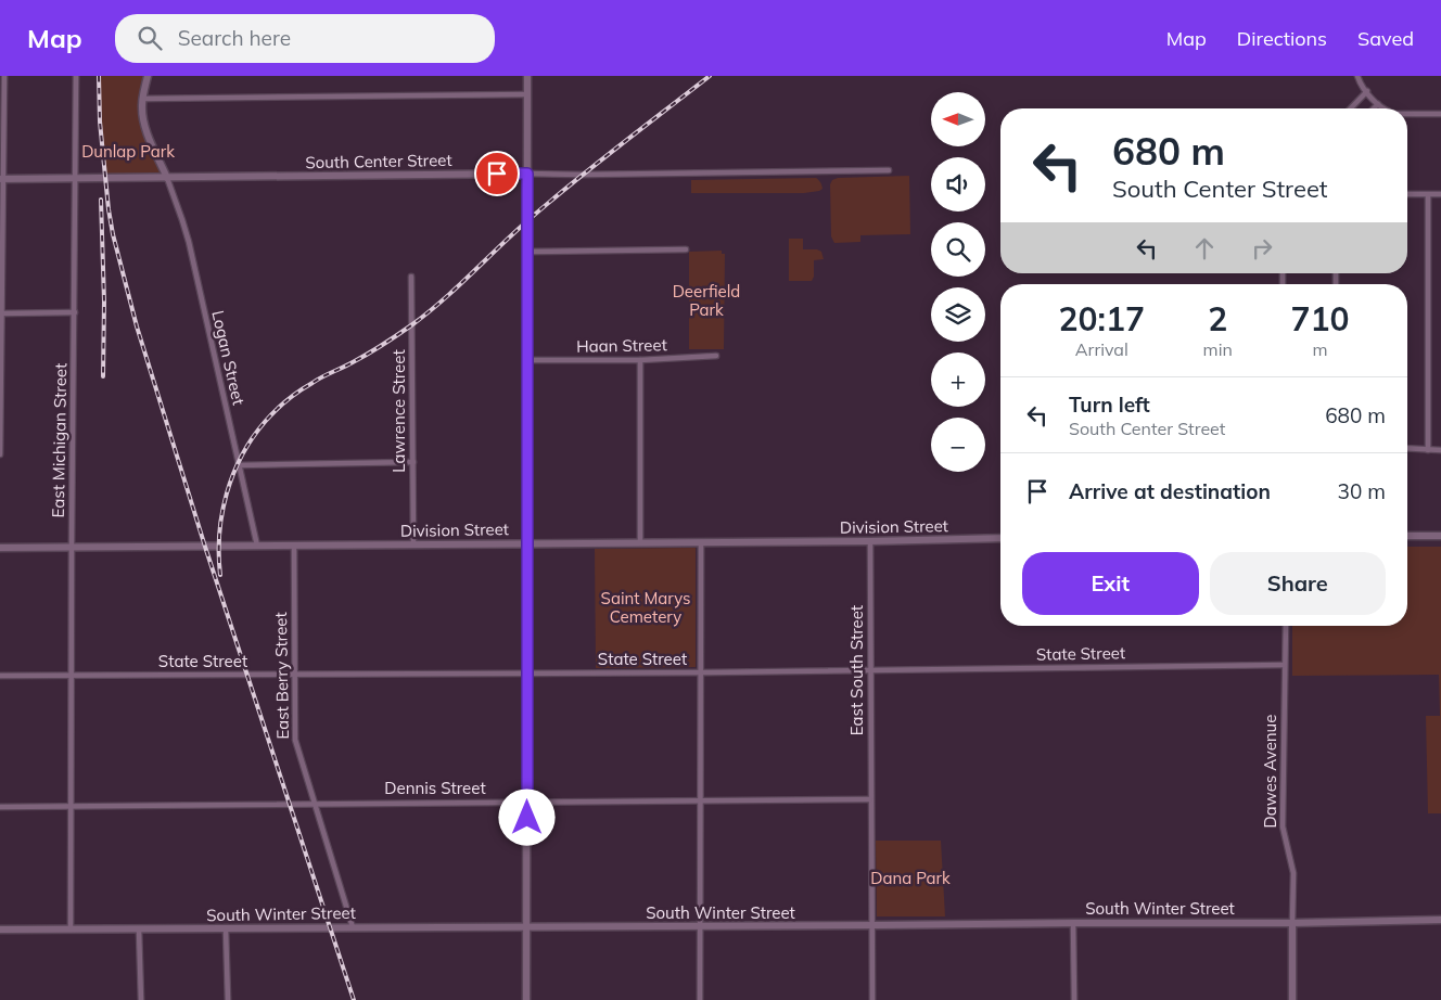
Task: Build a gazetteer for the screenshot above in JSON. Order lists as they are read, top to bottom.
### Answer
{
  "streets": {
    "street": [
      "South Center Street",
      "Haan Street",
      "Logan Street",
      "Lawrence Street",
      "East Michigan Street",
      "Division Street",
      "State Street",
      "East South Street",
      "East Berry Street",
      "Dawes Avenue",
      "Dennis Street",
      "South Winter Street"
    ]
  },
  "crossings": [
    ["South Center Street", "Logan Street"],
    ["South Center Street", "East Michigan Street"],
    ["Logan Street", "Division Street"],
    ["Lawrence Street", "Division Street"],
    ["East Michigan Street", "Division Street"],
    ["East Michigan Street", "State Street"],
    ["East Michigan Street", "Dennis Street"],
    ["East Michigan Street", "South Winter Street"],
    ["Division Street", "East South Street"],
    ["Division Street", "East Berry Street"],
    ["State Street", "East South Street"],
    ["State Street", "East Berry Street"],
    ["State Street", "Dawes Avenue"],
    ["East South Street", "Dennis Street"],
    ["East South Street", "South Winter Street"],
    ["East Berry Street", "Dennis Street"],
    ["East Berry Street", "South Winter Street"],
    ["Dawes Avenue", "South Winter Street"]
  ],
  "parks": [
    "Dunlap Park",
    "Deerfield Park",
    "Saint Marys Cemetery",
    "Dana Park"
  ],
  "north": "left",
  "page": {
    "header": "Map",
    "search": "Search here",
    "nav": ["Map", "Directions", "Saved"],
    "map_buttons": ["+", "−"],
    "turn": ["680 m", "South Center Street"],
    "eta": [
      "20:17",
      "Arrival",
      "2",
      "min",
      "710",
      "m"
    ],
    "list": [
      {
        "name": "Turn left",
        "note": "South Center Street",
        "value": "680 m"
      },
      {
        "name": "Arrive at destination",
        "value": "30 m"
      }
    ],
    "buttons": ["Exit", "Share"]
  }
}
